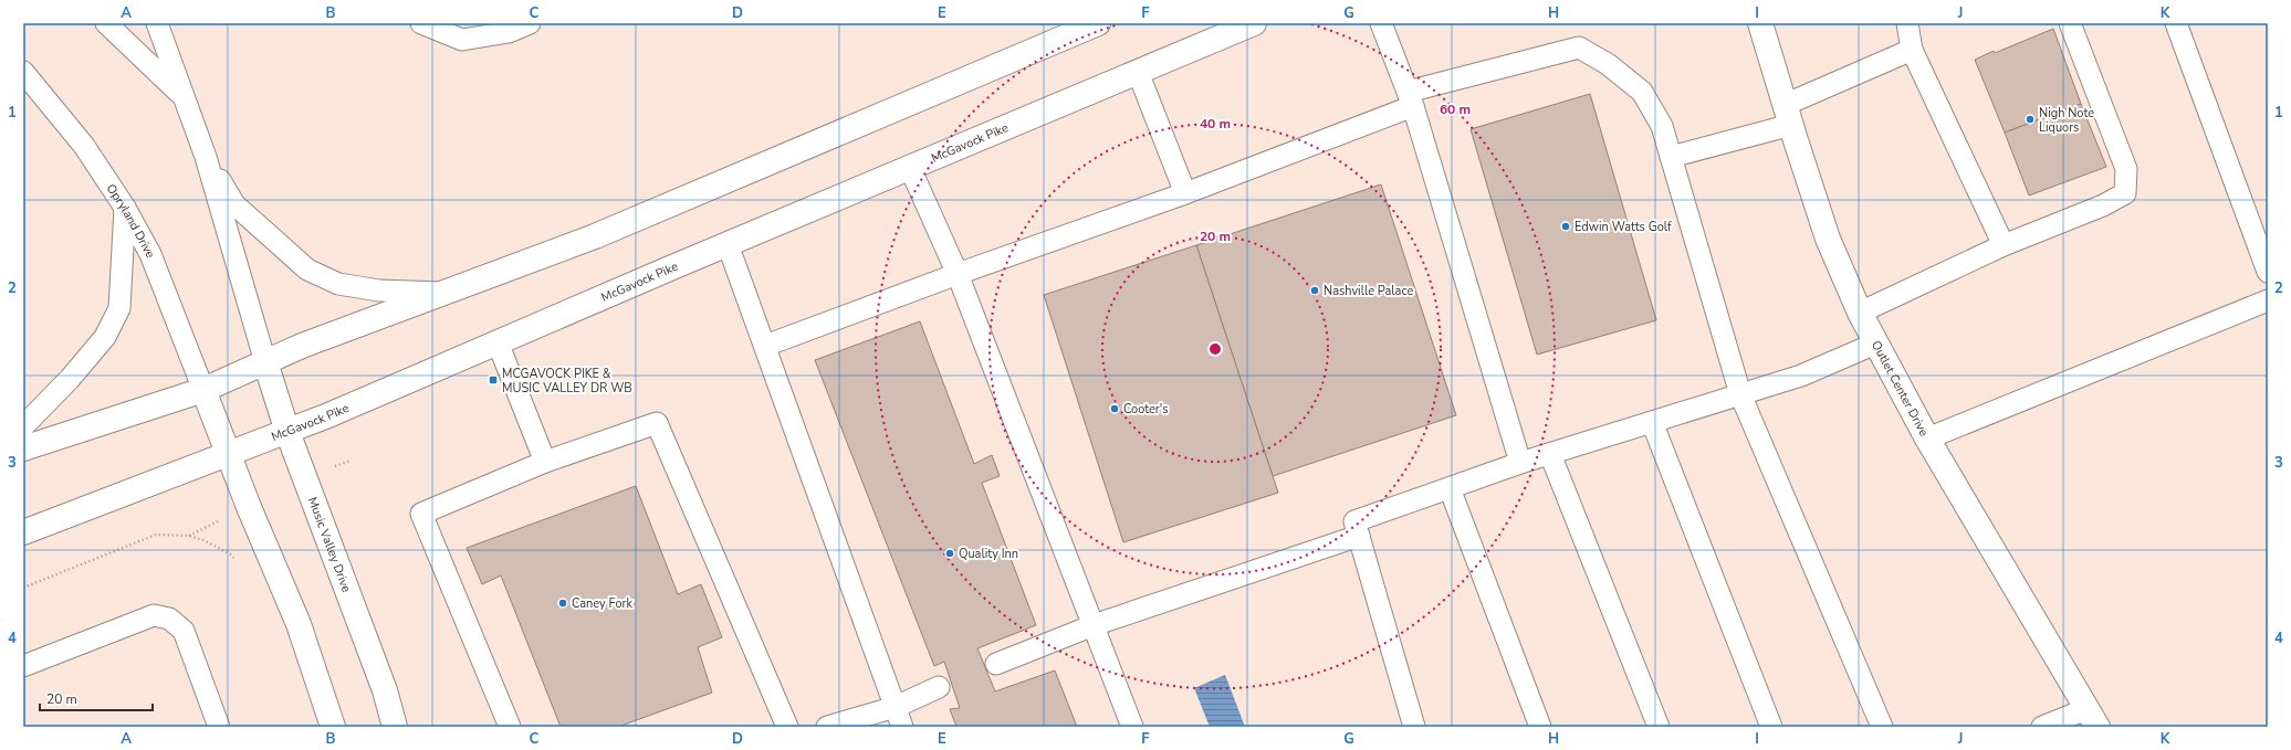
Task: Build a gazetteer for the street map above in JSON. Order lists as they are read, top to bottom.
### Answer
{
  "streets": {
    "street": ["McGavock Pike", "Outlet Center Drive", "Music Valley Drive"],
    "lane": ["Opryland Drive"]
  },
  "crossings": [
    ["McGavock Pike", "Music Valley Drive"]
  ],
  "places": {
    "other": [
      "Nigh Note Liquors",
      "Edwin Watts Golf",
      "Nashville Palace",
      "Cooter's",
      "Quality Inn",
      "Caney Fork"
    ],
    "transit": ["MCGAVOCK PIKE & MUSIC VALLEY DR WB"]
  },
  "scale_bar": "20 m",
  "grid": {
    "columns": [
      "A",
      "B",
      "C",
      "D",
      "E",
      "F",
      "G",
      "H",
      "I",
      "J",
      "K"
    ],
    "rows": [
      "1",
      "2",
      "3",
      "4"
    ]
  },
  "rings": ["60 m", "40 m", "20 m"]
}
